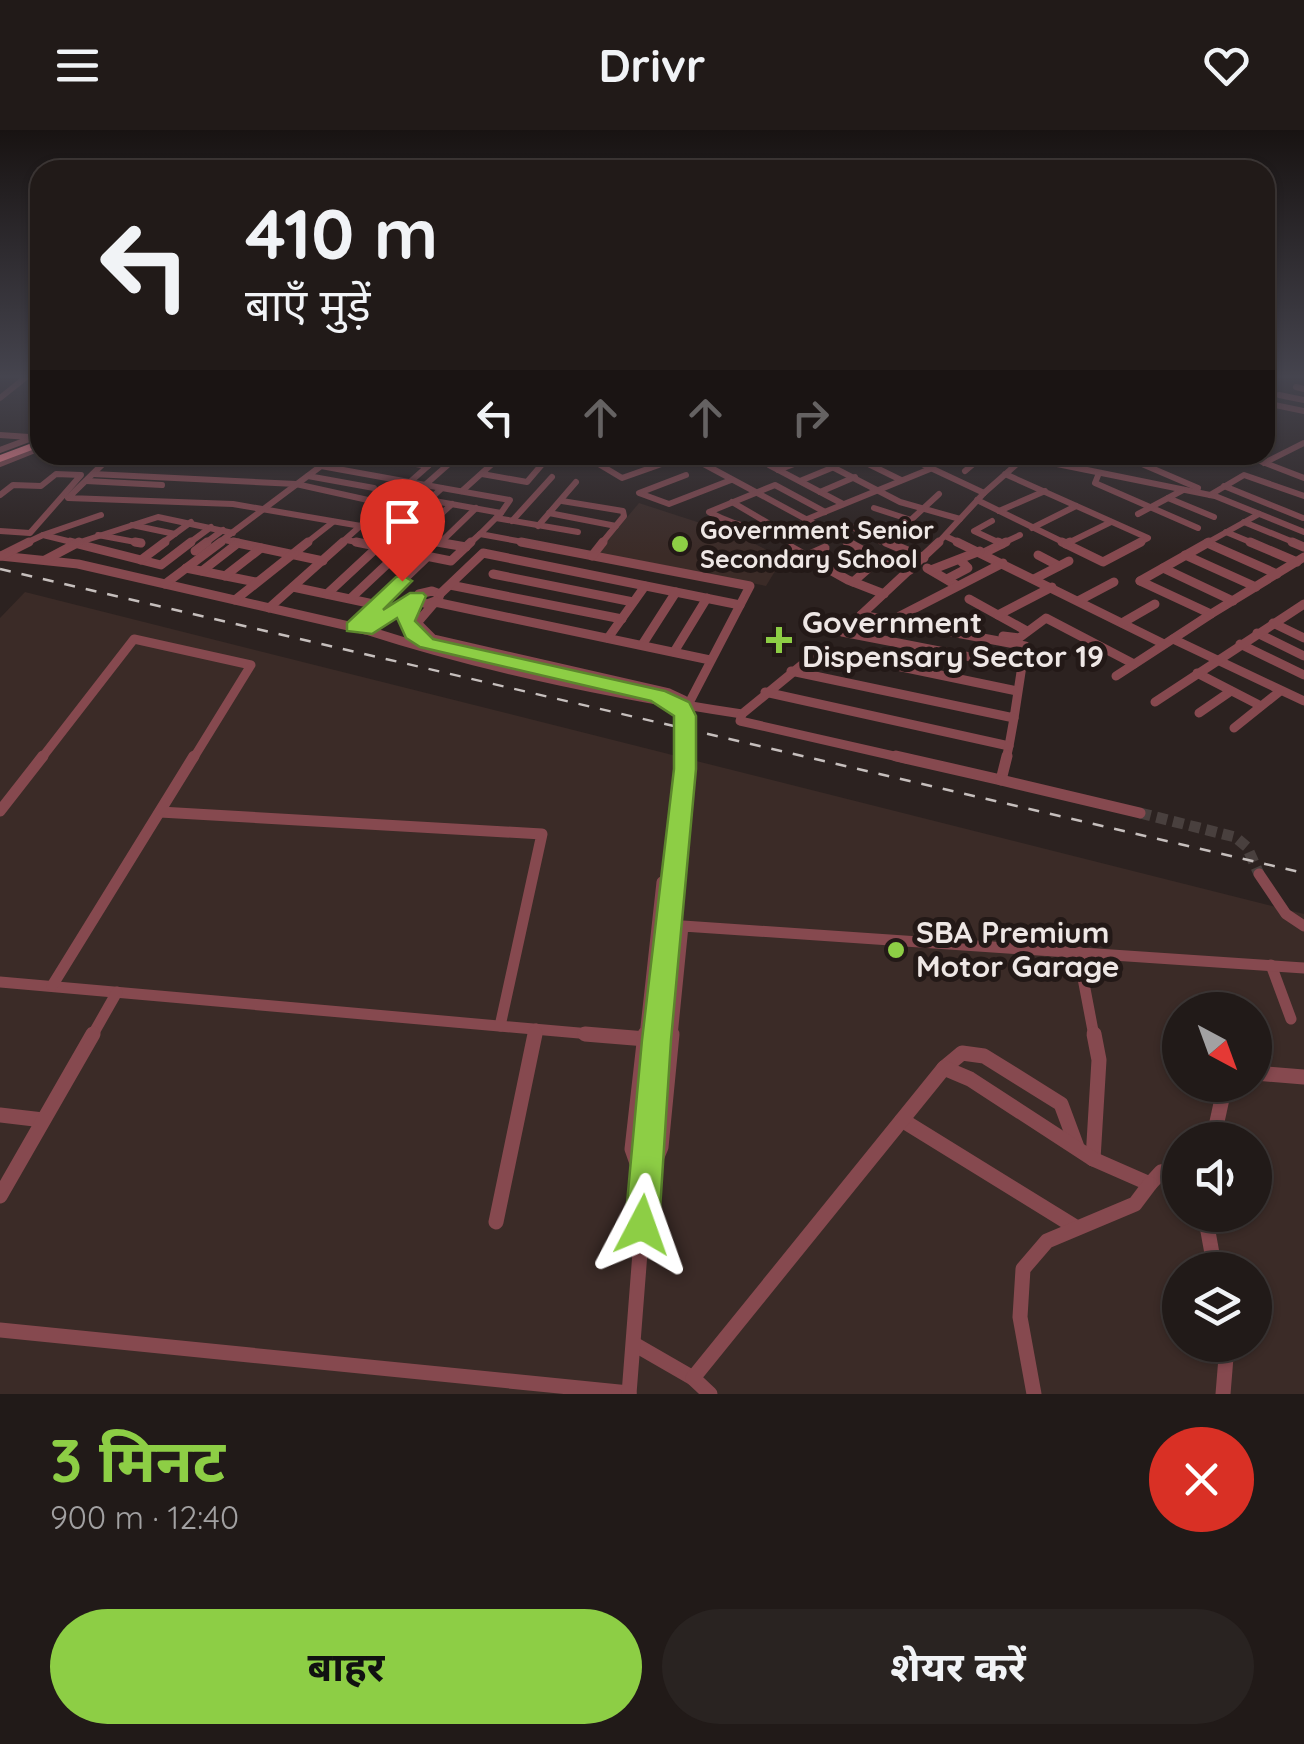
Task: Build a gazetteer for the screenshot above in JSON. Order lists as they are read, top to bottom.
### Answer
{
  "places": {
    "other": ["Government Senior Secondary School", "SBA Premium Motor Garage"],
    "health": ["Government Dispensary Sector 19"]
  },
  "north": "bottom right",
  "page": {
    "header": "Drivr",
    "turn": ["410 m", "बाएँ मुड़ें"],
    "heading": ["3 मिनट", "900 m · 12:40"],
    "buttons": ["बाहर", "शेयर करें"]
  }
}
